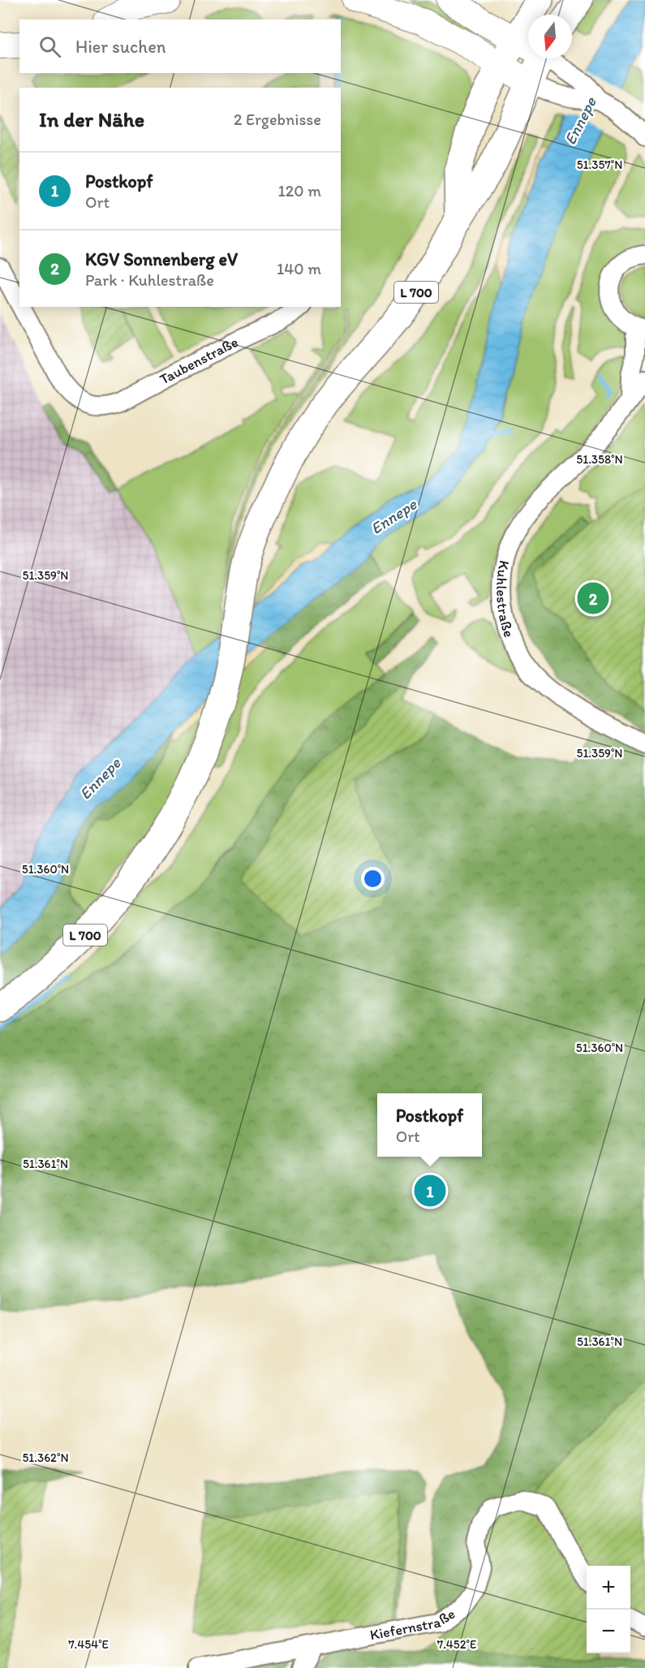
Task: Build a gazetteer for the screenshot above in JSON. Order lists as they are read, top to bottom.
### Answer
{
  "streets": {
    "main road": ["L 700"],
    "street": ["Taubenstraße", "Kuhlestraße", "Kiefernstraße"]
  },
  "water": ["Ennepe"],
  "north": "bottom",
  "page": {
    "search": "Hier suchen",
    "heading": ["In der Nähe", "2 Ergebnisse"],
    "list": [
      {
        "mark": "1",
        "name": "Postkopf",
        "note": "Ort",
        "value": "120 m"
      },
      {
        "mark": "2",
        "name": "KGV Sonnenberg eV",
        "note": "Park · Kuhlestraße",
        "value": "140 m"
      }
    ],
    "pins": ["2", "1"],
    "popup": ["Postkopf", "Ort"],
    "map_buttons": ["+", "−"]
  },
  "coordinates": [
    "51.357°N",
    "51.358°N",
    "51.359°N",
    "51.360°N",
    "51.361°N",
    "51.362°N",
    "7.454°E",
    "7.452°E"
  ]
}
